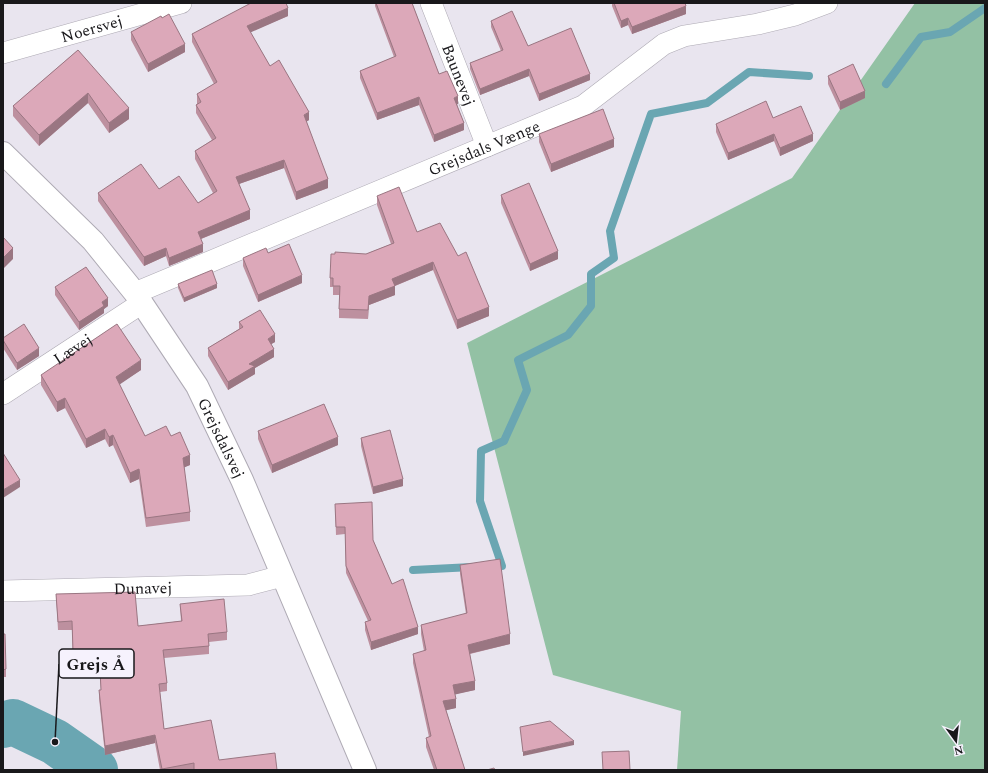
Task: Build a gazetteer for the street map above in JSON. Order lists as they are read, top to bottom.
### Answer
{
  "streets": {
    "street": [
      "Noersvej",
      "Baunevej",
      "Grejsdals Vænge",
      "Lævej",
      "Grejsdalsvej",
      "Dunavej"
    ]
  },
  "crossings": [
    ["Baunevej", "Grejsdals Vænge"],
    ["Grejsdals Vænge", "Lævej"],
    ["Grejsdals Vænge", "Grejsdalsvej"],
    ["Lævej", "Grejsdalsvej"],
    ["Grejsdalsvej", "Dunavej"]
  ],
  "places": ["Grejs Å"],
  "north": "bottom"
}
